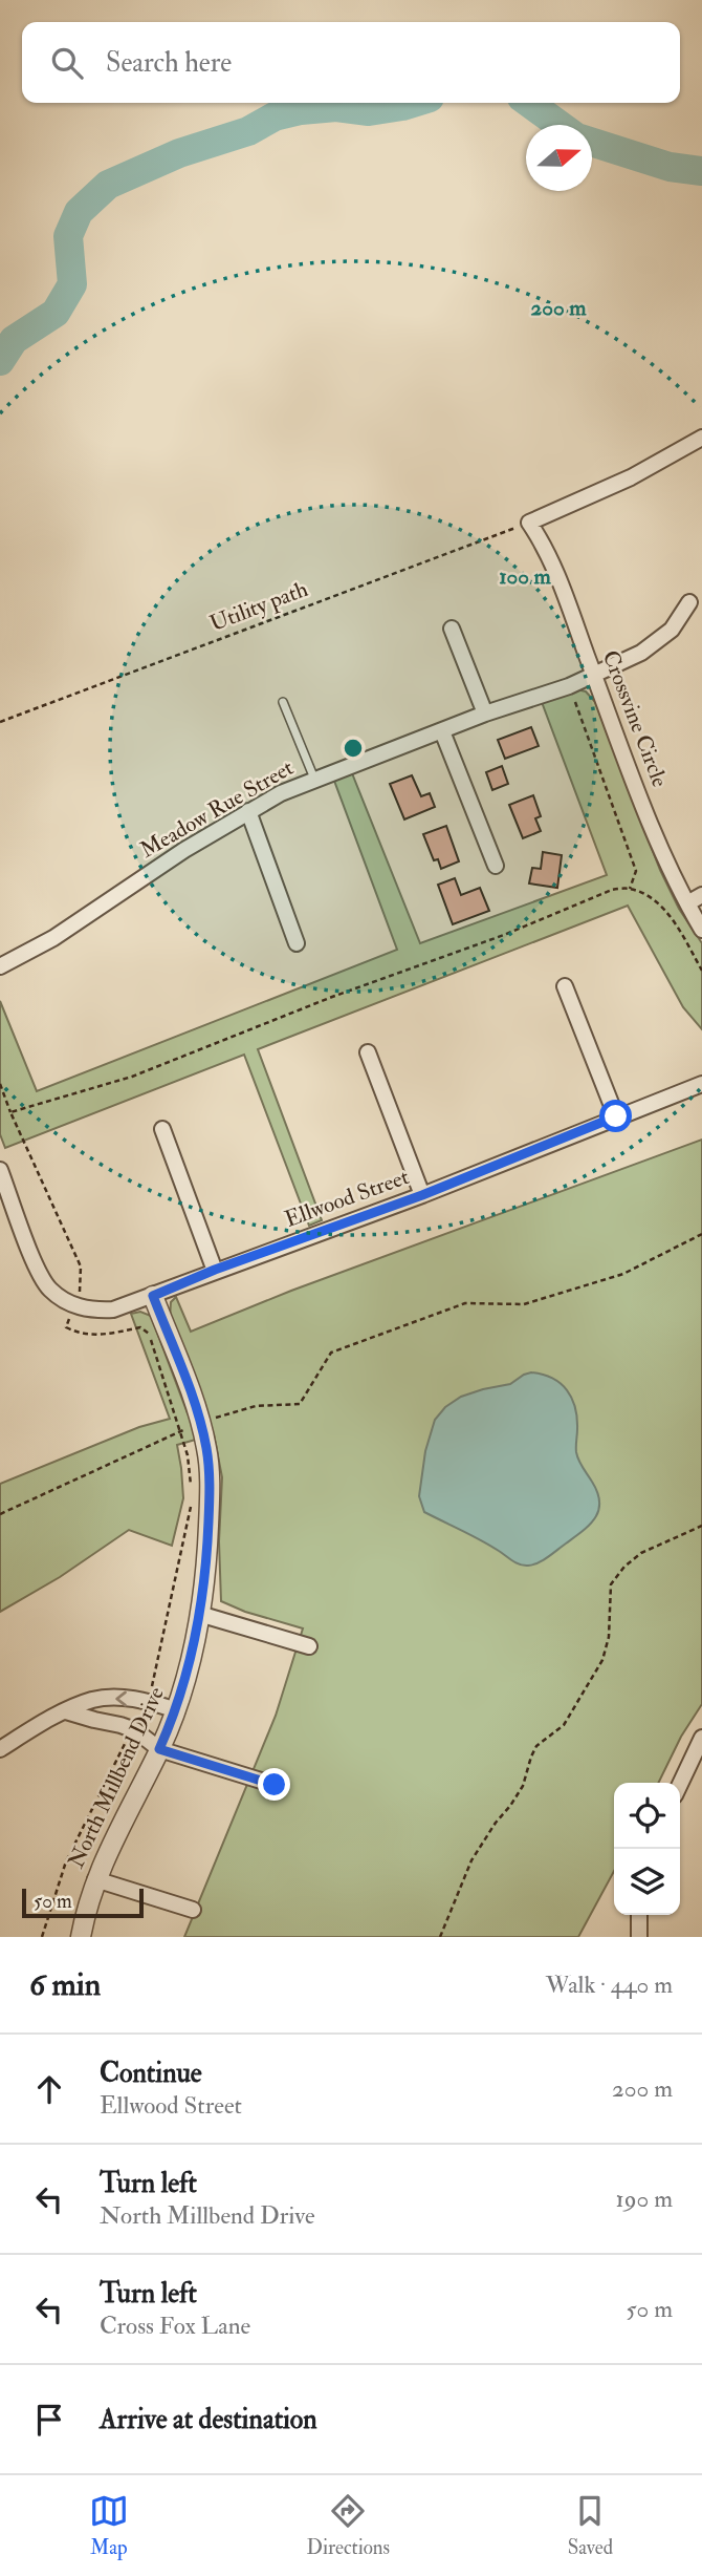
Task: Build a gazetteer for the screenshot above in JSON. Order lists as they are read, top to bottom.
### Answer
{
  "streets": {
    "street": [
      "Crossvine Circle",
      "Meadow Rue Street",
      "Ellwood Street",
      "North Millbend Drive"
    ],
    "path": ["Utility path"]
  },
  "crossings": [
    ["Utility path", "Crossvine Circle"],
    ["Crossvine Circle", "Meadow Rue Street"],
    ["Ellwood Street", "North Millbend Drive"]
  ],
  "scale_bar": "50 m",
  "north": "right",
  "page": {
    "search": "Search here",
    "scale": "50 m",
    "heading": ["6 min", "Walk · 440 m"],
    "list": [
      ["Continue", "Ellwood Street", "200 m"],
      ["Turn left", "North Millbend Drive", "190 m"],
      ["Turn left", "Cross Fox Lane", "50 m"],
      "Arrive at destination"
    ],
    "nav": ["Map", "Directions", "Saved"]
  },
  "rings": ["200 m", "100 m"]
}
